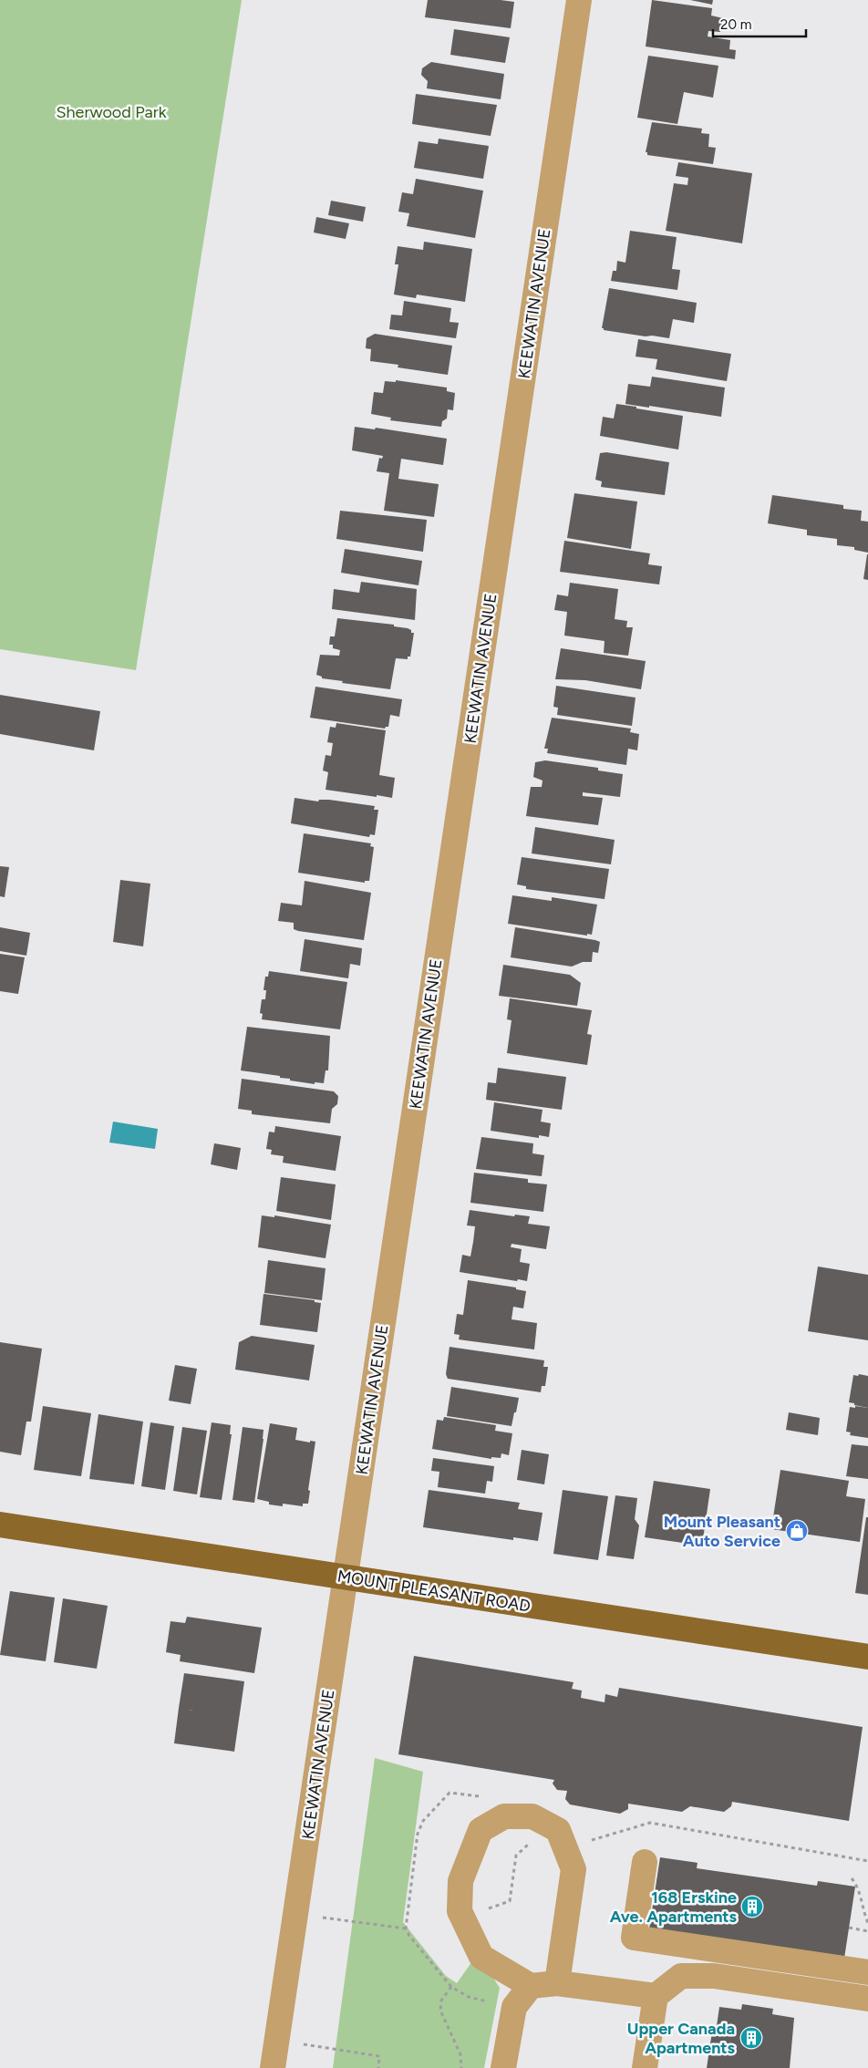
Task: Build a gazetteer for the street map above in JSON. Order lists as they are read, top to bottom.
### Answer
{
  "streets": {
    "main road": ["MOUNT PLEASANT ROAD"],
    "street": ["KEEWATIN AVENUE"]
  },
  "crossings": [
    ["KEEWATIN AVENUE", "MOUNT PLEASANT ROAD"]
  ],
  "parks": ["Sherwood Park"],
  "places": {
    "shop": ["Mount Pleasant Auto Service"],
    "building": ["168 Erskine Ave. Apartments", "Upper Canada Apartments"]
  },
  "scale_bar": "20 m"
}
